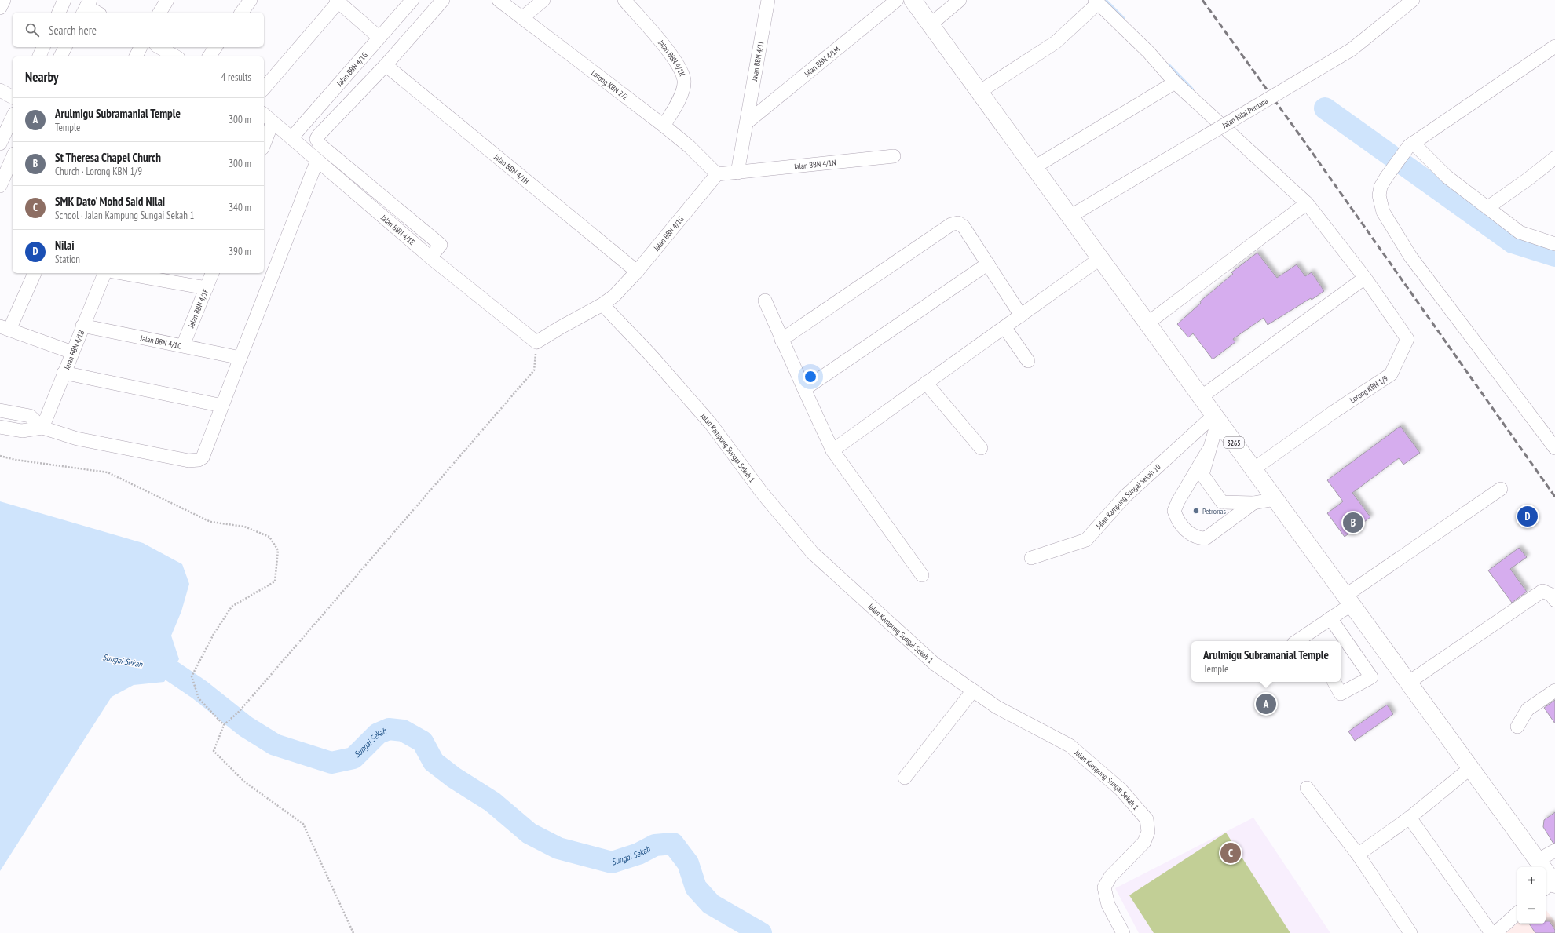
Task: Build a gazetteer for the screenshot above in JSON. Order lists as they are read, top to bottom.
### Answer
{
  "streets": {
    "main road": ["3265"],
    "street": [
      "Jalan BBN 4/1K",
      "Jalan BBN 4/1I",
      "Jalan BBN 4/1M",
      "Jalan BBN 4/1G",
      "Lorong KBN 2/2",
      "Jalan Nilai Perdana",
      "Jalan BBN 4/1N",
      "Jalan BBN 4/1H",
      "Jalan BBN 4/1E",
      "Jalan BBN 4/1F",
      "Jalan BBN 4/1C",
      "Jalan BBN 4/1B",
      "Lorong KBN 1/9",
      "Jalan Kampung Sungai Sekah 1",
      "Jalan Kampung Sungai Sekah 10"
    ]
  },
  "crossings": [
    ["Jalan BBN 4/1K", "Lorong KBN 2/2"],
    ["Jalan BBN 4/1I", "Jalan BBN 4/1M"],
    ["Jalan BBN 4/1I", "Jalan BBN 4/1N"],
    ["Jalan BBN 4/1G", "Lorong KBN 2/2"],
    ["Jalan BBN 4/1G", "Jalan BBN 4/1H"],
    ["Jalan BBN 4/1G", "Jalan BBN 4/1E"],
    ["Jalan BBN 4/1G", "Jalan Kampung Sungai Sekah 1"],
    ["Jalan Nilai Perdana", "3265"],
    ["Jalan BBN 4/1F", "Jalan BBN 4/1C"],
    ["Jalan BBN 4/1C", "Jalan BBN 4/1B"],
    ["Lorong KBN 1/9", "3265"],
    ["3265", "Jalan Kampung Sungai Sekah 10"]
  ],
  "water": ["Sungai Sekah"],
  "places": ["Petronas"],
  "page": {
    "search": "Search here",
    "heading": ["Nearby", "4 results"],
    "list": [
      {
        "mark": "A",
        "name": "Arulmigu Subramanial Temple",
        "note": "Temple",
        "value": "300 m"
      },
      {
        "mark": "B",
        "name": "St Theresa Chapel Church",
        "note": "Church · Lorong KBN 1/9",
        "value": "300 m"
      },
      {
        "mark": "C",
        "name": "SMK Dato' Mohd Said Nilai",
        "note": "School · Jalan Kampung Sungai Sekah 1",
        "value": "340 m"
      },
      {
        "mark": "D",
        "name": "Nilai",
        "note": "Station",
        "value": "390 m"
      }
    ],
    "pins": [
      "D",
      "B",
      "A",
      "C"
    ],
    "popup": ["Arulmigu Subramanial Temple", "Temple"],
    "map_buttons": ["+", "−"]
  }
}
